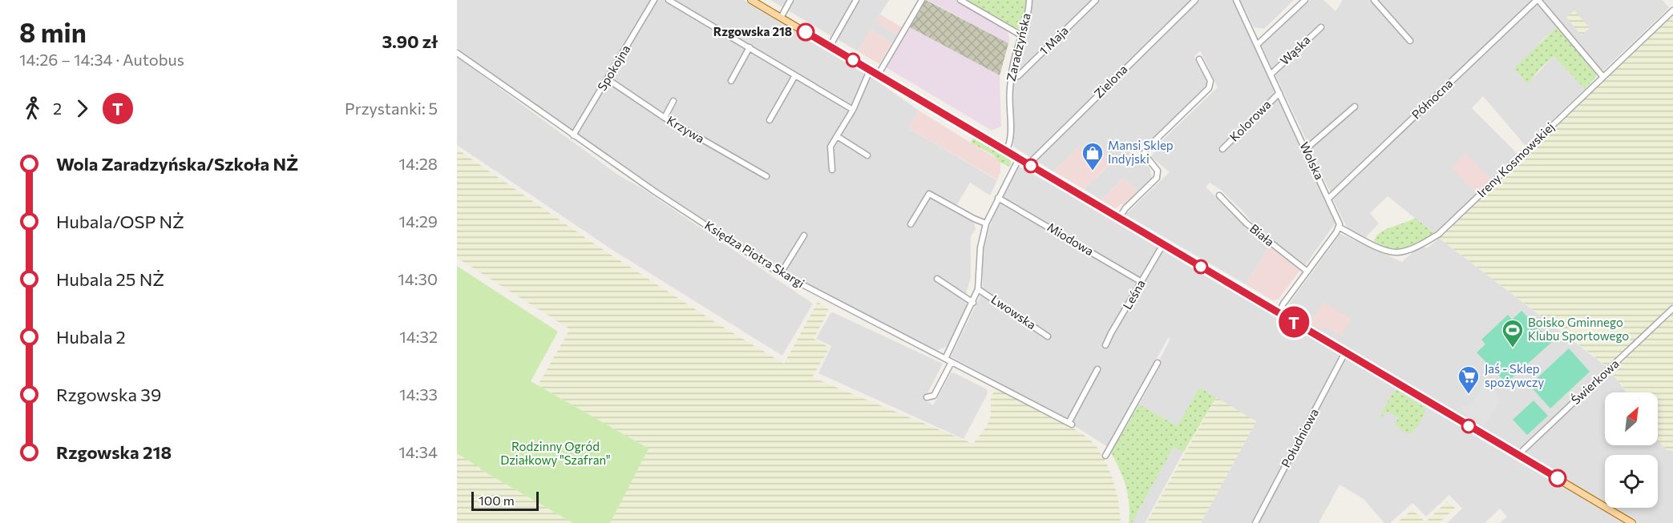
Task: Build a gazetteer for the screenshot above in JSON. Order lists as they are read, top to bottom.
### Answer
{
  "streets": {
    "street": [
      "1 Maja",
      "Zaradzyńska",
      "Wąska",
      "Spokojna",
      "Zielona",
      "Północna",
      "Kolorowa",
      "Krzywa",
      "Ireny Kosmowskiej",
      "Wolska",
      "Biała",
      "Miodowa",
      "Księdza Piotra Skargi",
      "Leśna",
      "Lwowska",
      "Świerkowa",
      "Południowa"
    ]
  },
  "crossings": [
    ["1 Maja", "Zaradzyńska"],
    ["Wąska", "Wolska"],
    ["Spokojna", "Krzywa"],
    ["Spokojna", "Księdza Piotra Skargi"],
    ["Północna", "Wolska"],
    ["Kolorowa", "Wolska"],
    ["Ireny Kosmowskiej", "Wolska"],
    ["Miodowa", "Leśna"]
  ],
  "parks": ["Rodzinny Ogród Działkowy \"Szafran\""],
  "places": {
    "other": ["Rzgowska 218"],
    "shop": ["Mansi Sklep Indyjski"],
    "sports": ["Boisko Gminnego Klubu Sportowego"],
    "supermarket": ["Jaś - Sklep spożywczy"]
  },
  "lines": ["bus line T"],
  "scale_bar": "100 m",
  "north": "top right",
  "page": {
    "heading": ["8 min", "14:26 – 14:34 · Autobus", "3.90 zł"],
    "on_map": "T",
    "legs": ["2", "T", "Przystanki: 5"],
    "list": [
      {
        "name": "Wola Zaradzyńska/Szkoła NŻ",
        "value": "14:28"
      },
      {
        "name": "Hubala/OSP NŻ",
        "value": "14:29"
      },
      {
        "name": "Hubala 25 NŻ",
        "value": "14:30"
      },
      {
        "name": "Hubala 2",
        "value": "14:32"
      },
      {
        "name": "Rzgowska 39",
        "value": "14:33"
      },
      {
        "name": "Rzgowska 218",
        "value": "14:34"
      }
    ],
    "scale": "100 m"
  }
}
